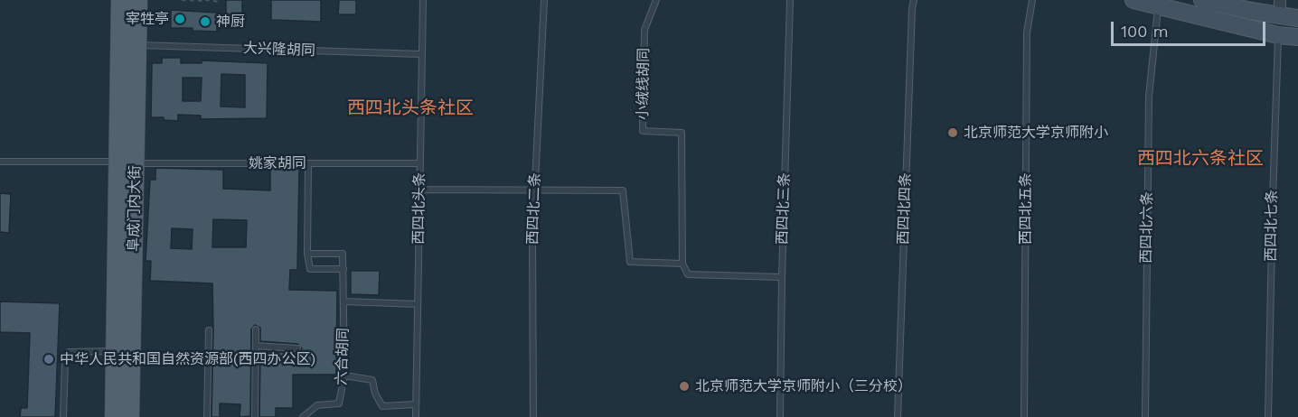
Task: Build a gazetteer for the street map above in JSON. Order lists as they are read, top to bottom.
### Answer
{
  "streets": {
    "main road": ["阜成门内大街"],
    "lane": [
      "大兴隆胡同",
      "小绒线胡同",
      "姚家胡同",
      "西四北头条",
      "西四北二条",
      "西四北三条",
      "西四北四条",
      "西四北五条",
      "西四北七条",
      "西四北六条",
      "六合胡同"
    ]
  },
  "crossings": [
    ["大兴隆胡同", "阜成门内大街"],
    ["大兴隆胡同", "西四北头条"],
    ["姚家胡同", "阜成门内大街"],
    ["姚家胡同", "西四北头条"]
  ],
  "districts": ["西四北头条社区", "西四北六条社区"],
  "places": [
    "宰牲亭",
    "神厨",
    "北京师范大学京师附小",
    "中华人民共和国自然资源部(西四办公区)",
    "北京师范大学京师附小（三分校）"
  ],
  "scale_bar": "100 m"
}
